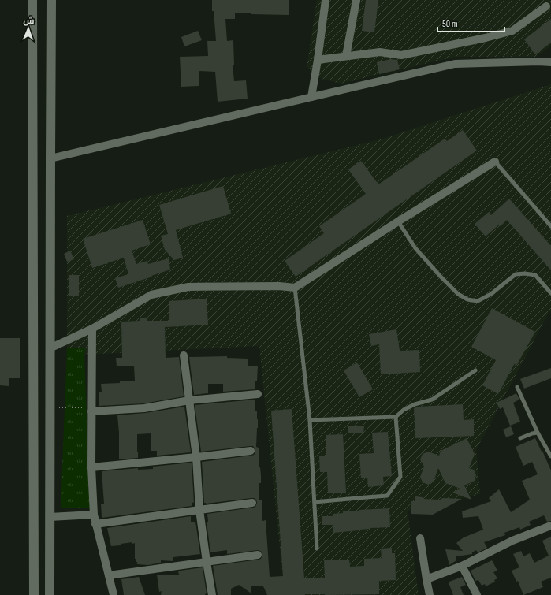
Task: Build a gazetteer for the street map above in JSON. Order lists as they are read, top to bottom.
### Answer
{
  "scale_bar": "50 m",
  "north": "top"
}
